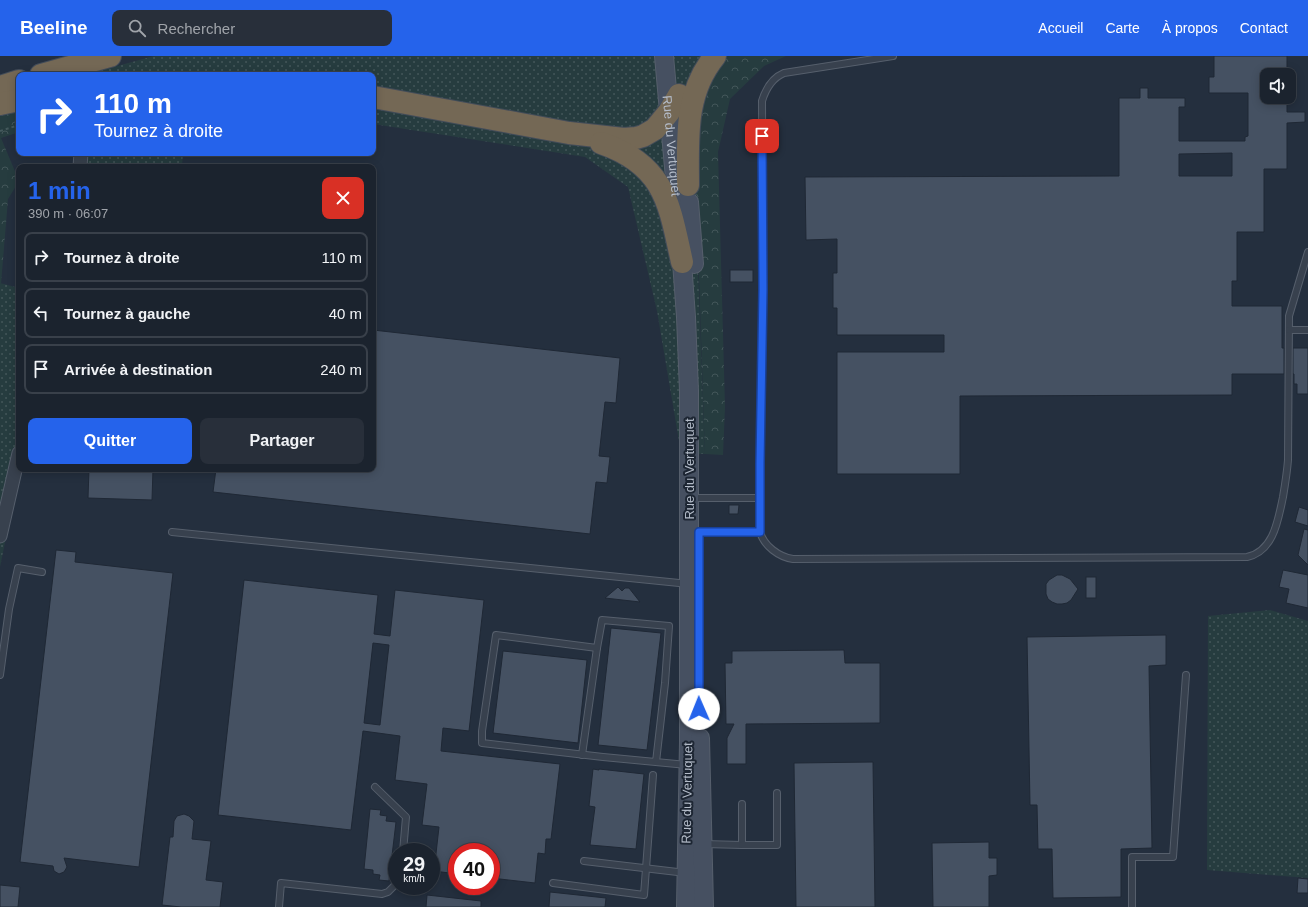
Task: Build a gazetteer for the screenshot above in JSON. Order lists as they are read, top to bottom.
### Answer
{
  "streets": {
    "street": ["Rue du Vertuquet"]
  },
  "page": {
    "header": "Beeline",
    "search": "Rechercher",
    "nav": [
      "Accueil",
      "Carte",
      "À propos",
      "Contact"
    ],
    "turn": ["110 m", "Tournez à droite"],
    "heading": ["1 min", "390 m · 06:07"],
    "list": [
      {
        "name": "Tournez à droite",
        "value": "110 m"
      },
      {
        "name": "Tournez à gauche",
        "value": "40 m"
      },
      {
        "name": "Arrivée à destination",
        "value": "240 m"
      }
    ],
    "buttons": ["Quitter", "Partager"],
    "speed": "29 km/h",
    "limit": "40"
  }
}
